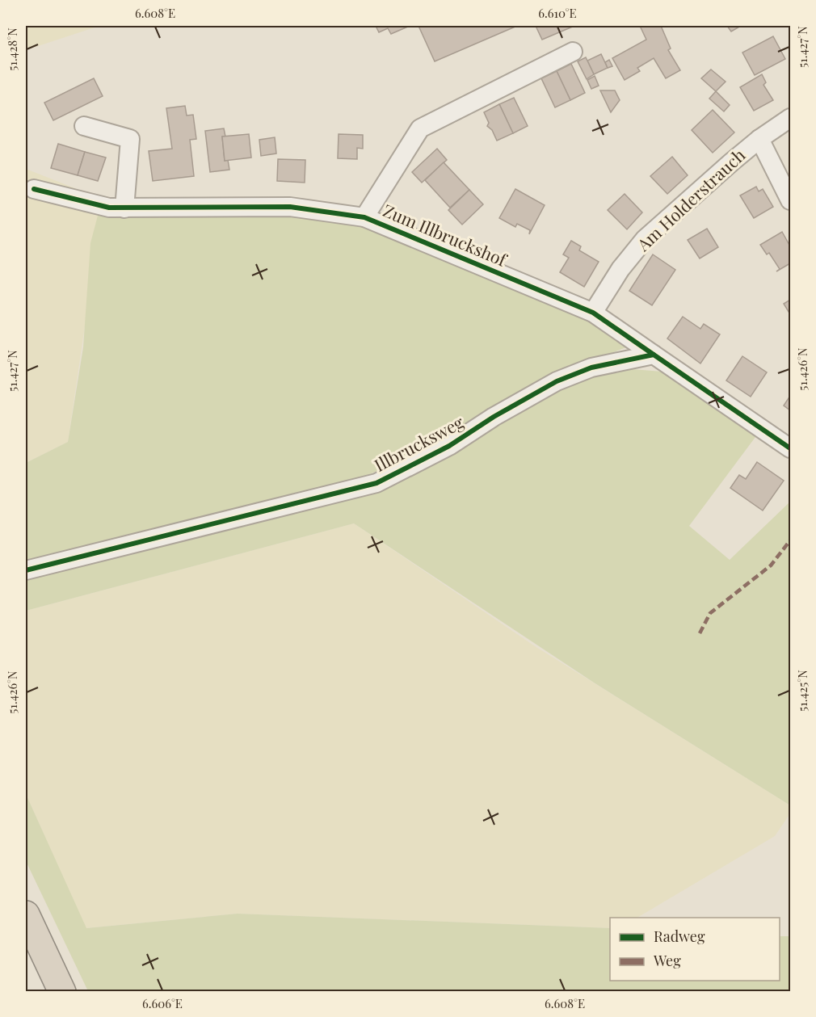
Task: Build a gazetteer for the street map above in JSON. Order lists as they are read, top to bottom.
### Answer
{
  "streets": {
    "street": ["Am Holderstrauch", "Zum Illbruckshof", "Illbrucksweg"]
  },
  "crossings": [
    ["Am Holderstrauch", "Zum Illbruckshof"],
    ["Zum Illbruckshof", "Illbrucksweg"]
  ],
  "legend": ["Radweg", "Weg"],
  "coordinates": [
    "6.608°E",
    "6.610°E",
    "51.427°N",
    "51.428°N",
    "51.426°N",
    "51.425°N",
    "6.606°E"
  ]
}
